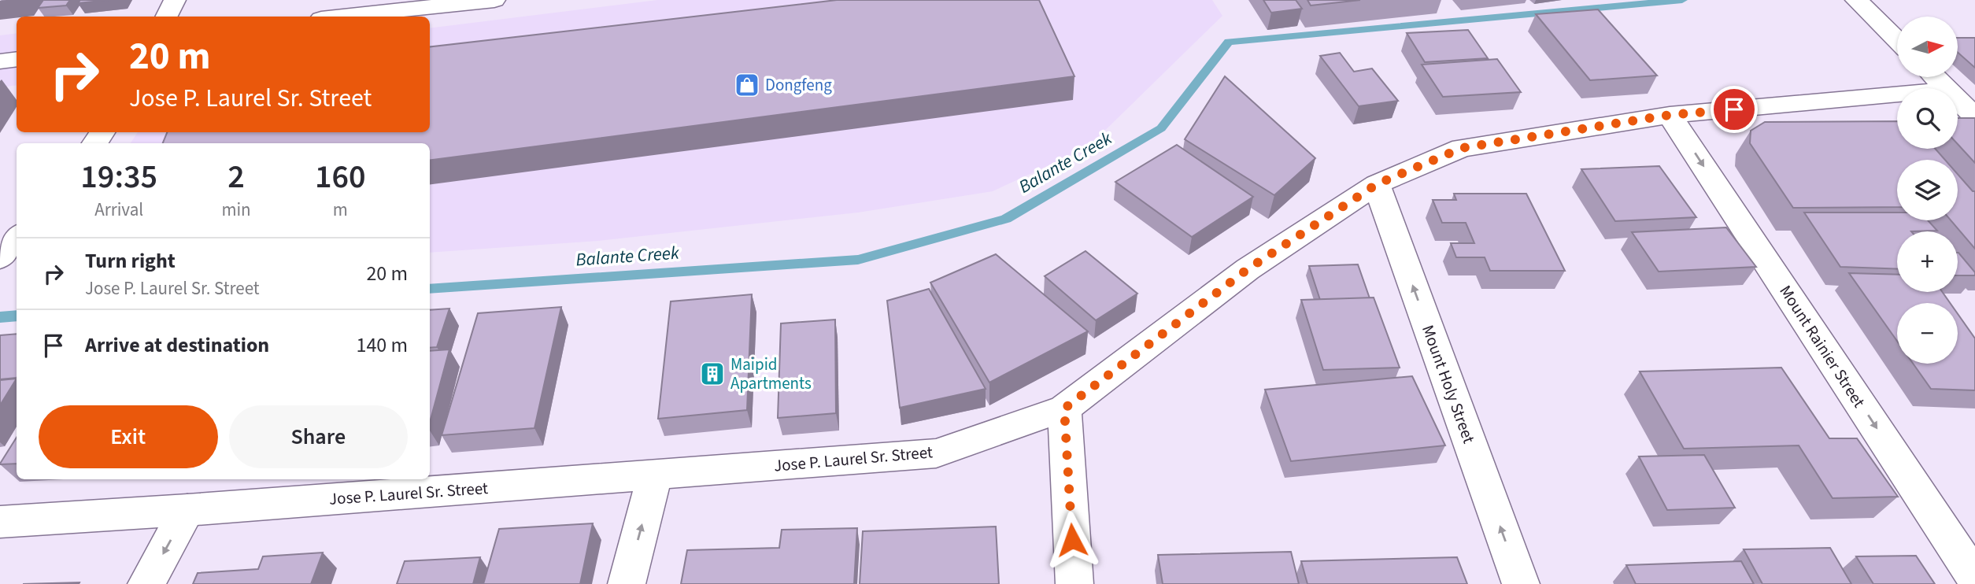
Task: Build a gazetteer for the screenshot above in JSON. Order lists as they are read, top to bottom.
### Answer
{
  "streets": {
    "street": ["Mount Rainier Street", "Mount Holy Street", "Jose P. Laurel Sr. Street"]
  },
  "crossings": [
    ["Mount Rainier Street", "Jose P. Laurel Sr. Street"],
    ["Mount Holy Street", "Jose P. Laurel Sr. Street"]
  ],
  "one_way": ["Mount Rainier Street", "Mount Holy Street"],
  "water": ["Balante Creek"],
  "places": {
    "shop": ["Dongfeng"],
    "building": ["Maipid Apartments"]
  },
  "north": "right",
  "page": {
    "map_buttons": ["+", "−"],
    "turn": ["20 m", "Jose P. Laurel Sr. Street"],
    "eta": [
      "19:35",
      "Arrival",
      "2",
      "min",
      "160",
      "m"
    ],
    "list": [
      {
        "name": "Turn right",
        "note": "Jose P. Laurel Sr. Street",
        "value": "20 m"
      },
      {
        "name": "Arrive at destination",
        "value": "140 m"
      }
    ],
    "buttons": ["Exit", "Share"]
  }
}
